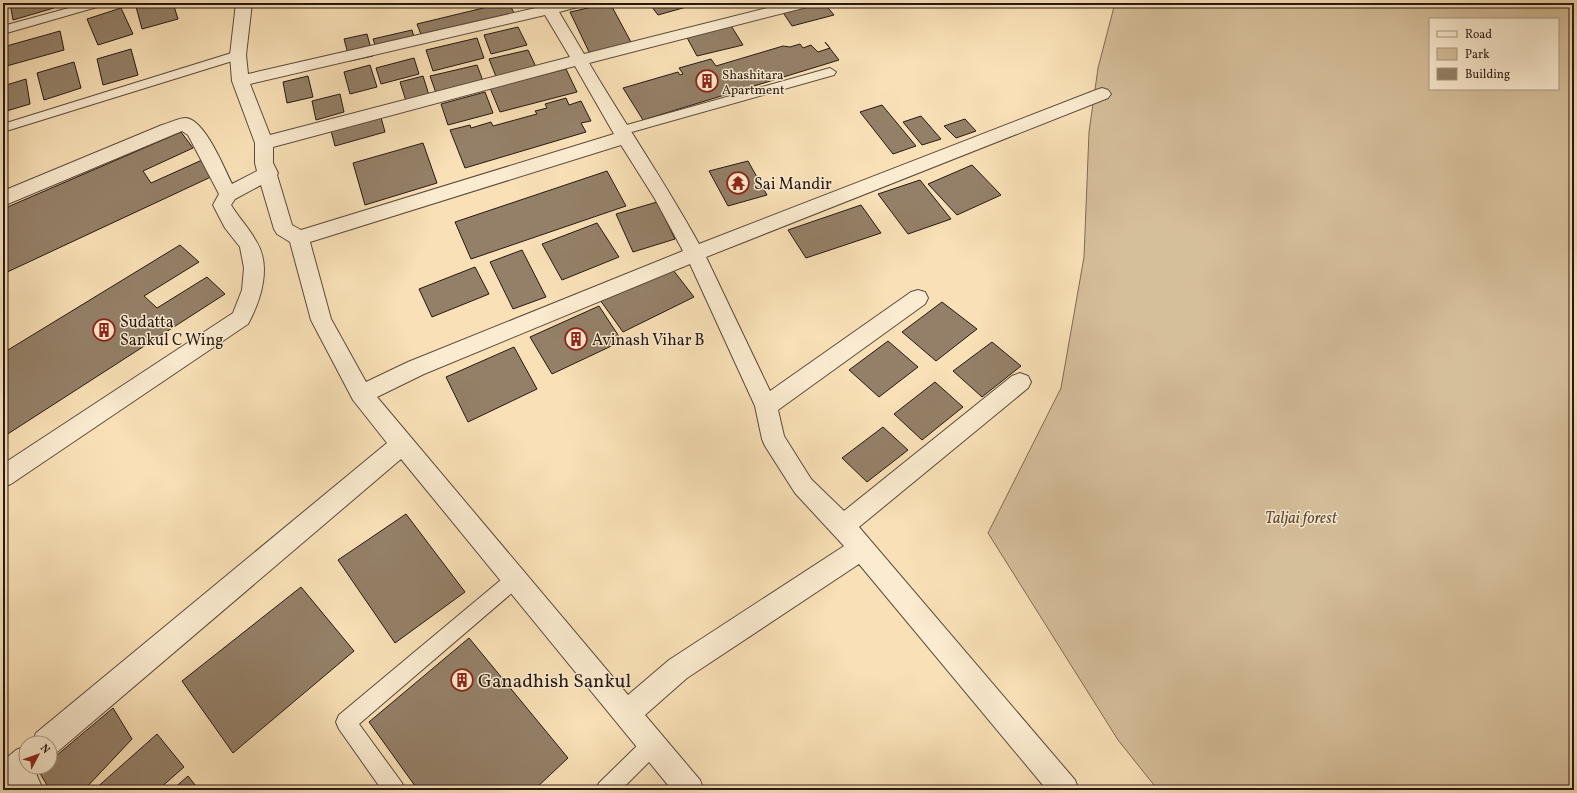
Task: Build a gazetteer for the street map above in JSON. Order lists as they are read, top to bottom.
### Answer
{
  "parks": ["Taljai forest"],
  "places": {
    "building": [
      "Shashitara Apartment",
      "Sudatta Sankul C Wing",
      "Avinash Vihar B",
      "Ganadhish Sankul"
    ],
    "temple": ["Sai Mandir"]
  },
  "legend": ["Road", "Park", "Building"],
  "north": "top right"
}
